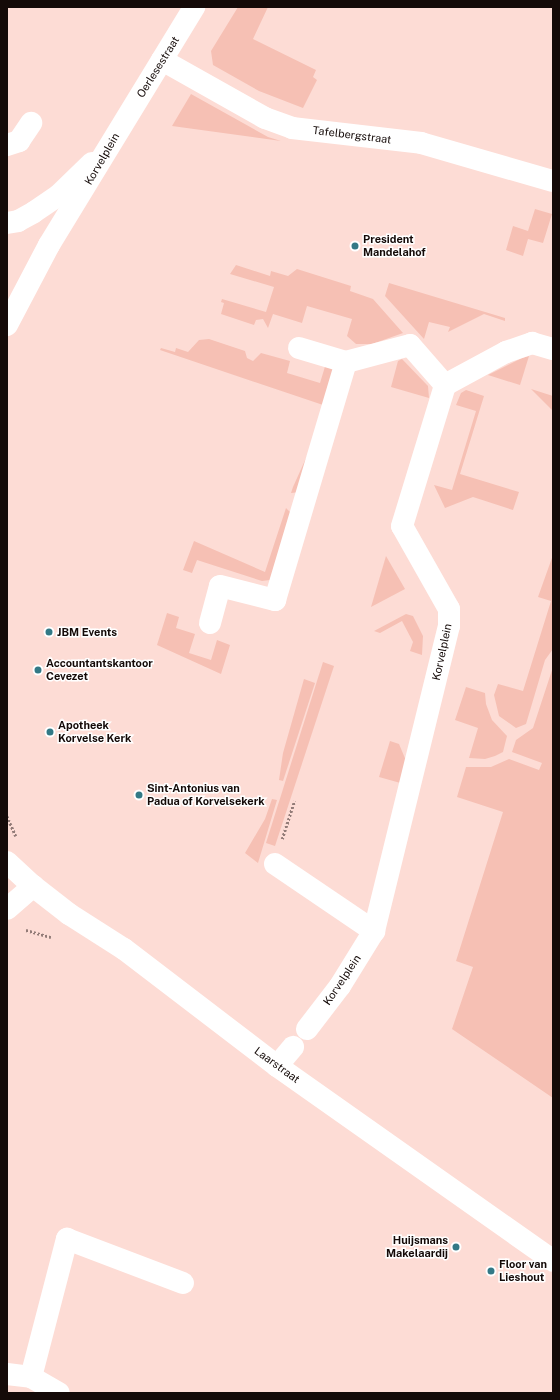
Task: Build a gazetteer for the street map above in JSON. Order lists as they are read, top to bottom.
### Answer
{
  "streets": {
    "street": [
      "Oerlesestraat",
      "Tafelbergstraat",
      "Korvelplein",
      "Laarstraat"
    ]
  },
  "crossings": [
    ["Oerlesestraat", "Tafelbergstraat"],
    ["Oerlesestraat", "Korvelplein"]
  ],
  "places": [
    "President Mandelahof",
    "JBM Events",
    "Accountantskantoor Cevezet",
    "Apotheek Korvelse Kerk",
    "Sint-Antonius van Padua of Korvelsekerk",
    "Huijsmans Makelaardij",
    "Floor van Lieshout"
  ]
}
